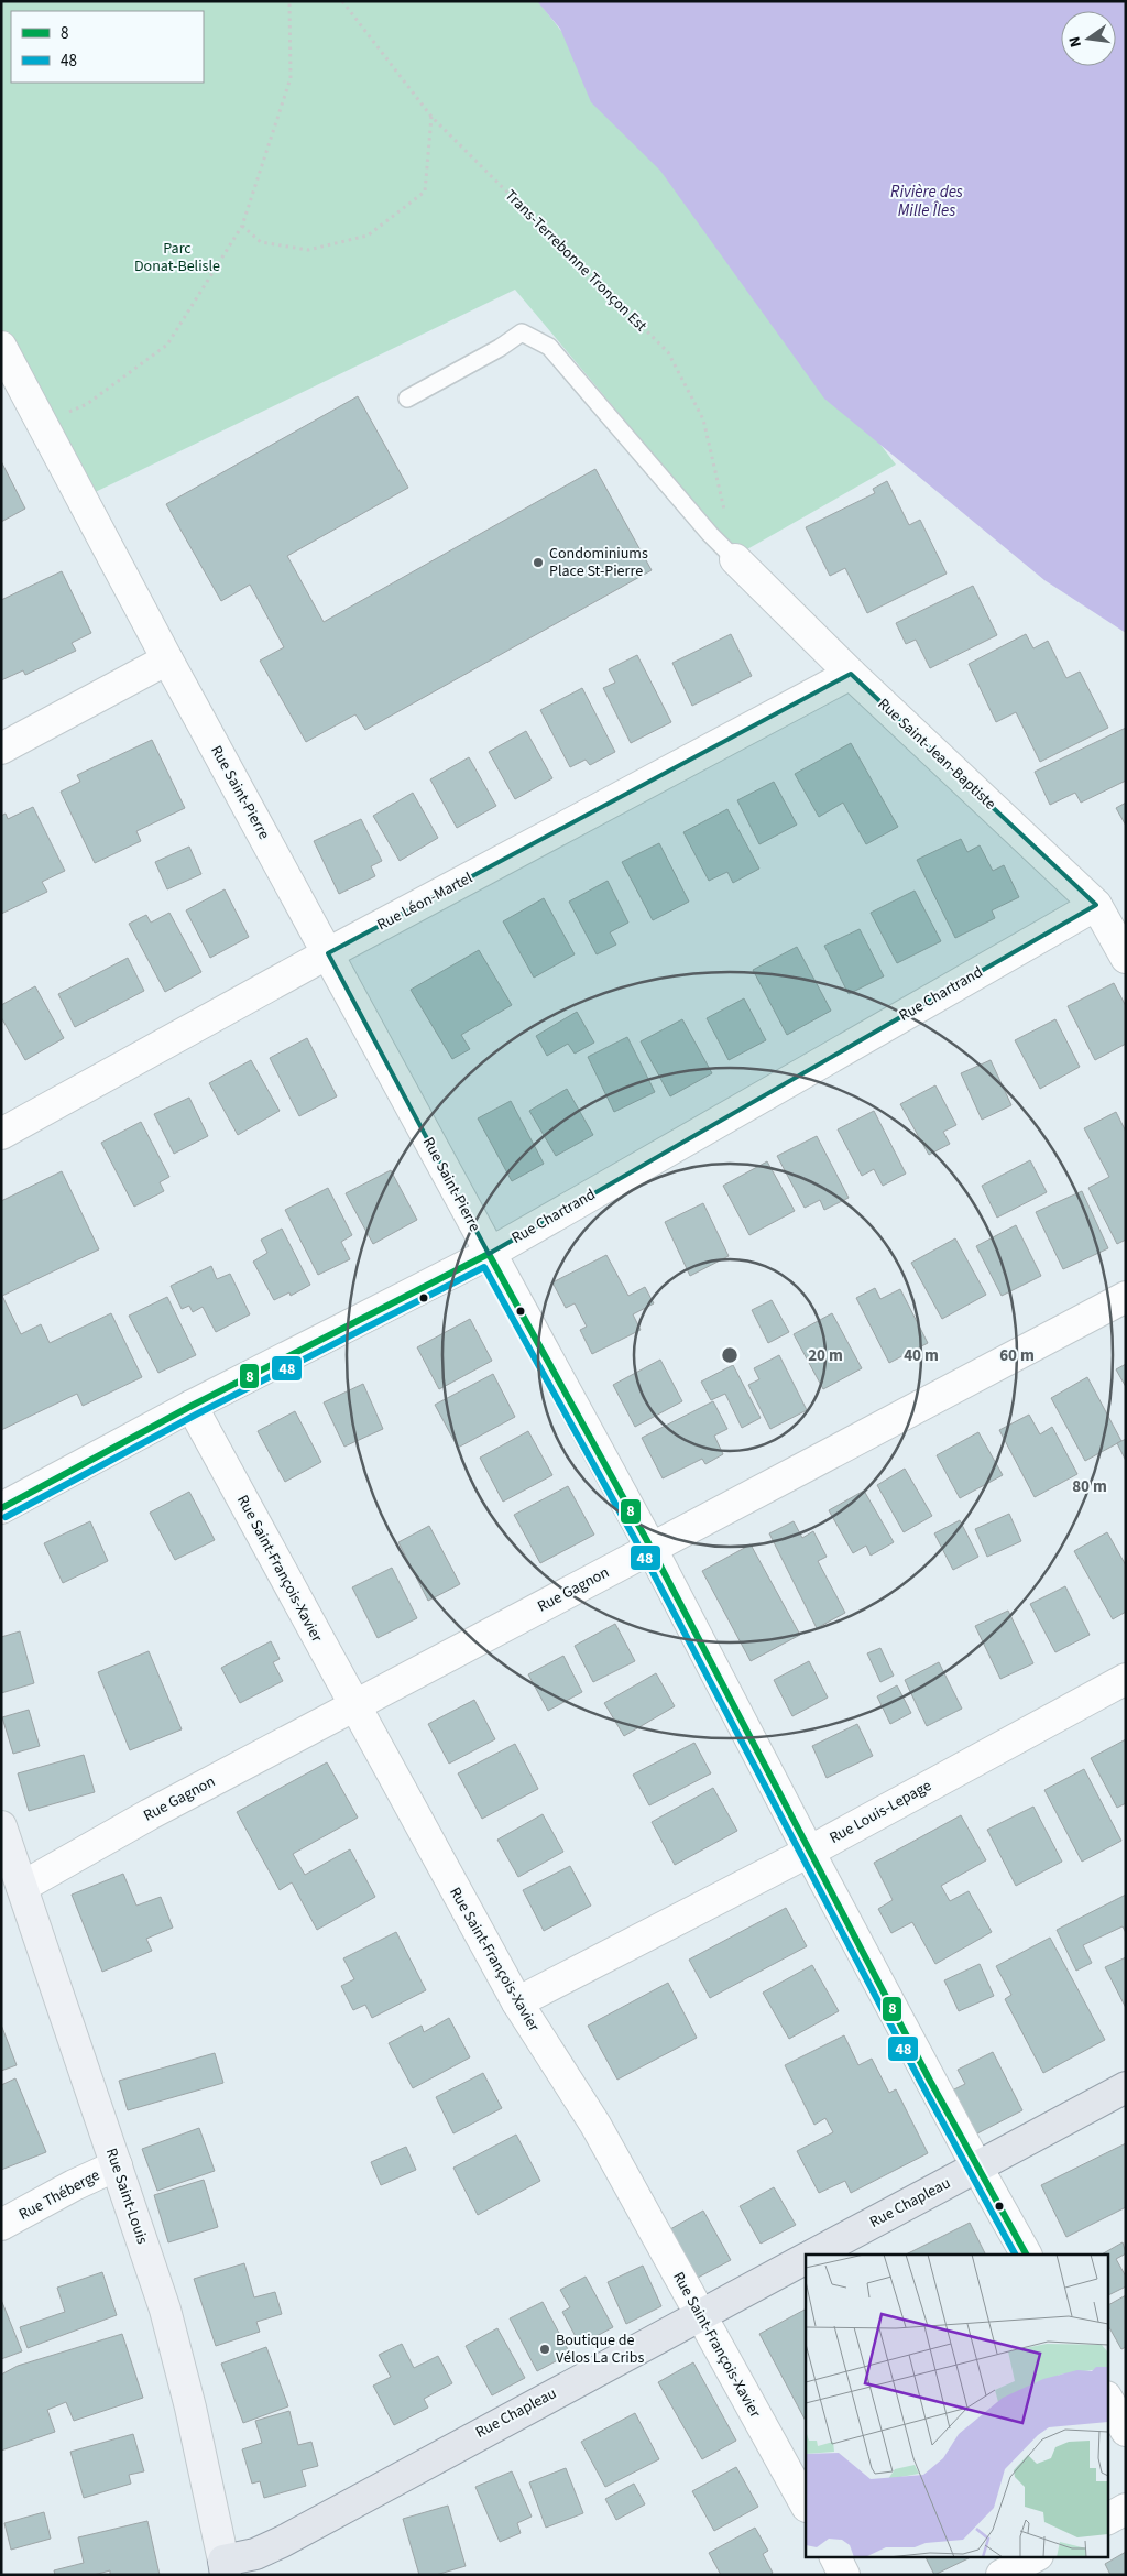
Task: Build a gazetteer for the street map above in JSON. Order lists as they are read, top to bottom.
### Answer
{
  "streets": {
    "main road": ["Rue Saint-Louis", "Rue Chapleau"],
    "street": [
      "Rue Saint-Jean-Baptiste",
      "Rue Saint-Pierre",
      "Rue Léon-Martel",
      "Rue Chartrand",
      "Rue Saint-François-Xavier",
      "Rue Gagnon",
      "Rue Louis-Lepage",
      "Rue Théberge"
    ],
    "path": ["Trans-Terrebonne Tronçon Est"]
  },
  "crossings": [
    ["Trans-Terrebonne Tronçon Est", "Rue Saint-Jean-Baptiste"],
    ["Rue Saint-Jean-Baptiste", "Rue Léon-Martel"],
    ["Rue Saint-Jean-Baptiste", "Rue Chartrand"],
    ["Rue Saint-Pierre", "Rue Léon-Martel"],
    ["Rue Saint-Pierre", "Rue Chartrand"],
    ["Rue Saint-Pierre", "Rue Gagnon"],
    ["Rue Saint-Pierre", "Rue Louis-Lepage"],
    ["Rue Saint-Pierre", "Rue Chapleau"],
    ["Rue Chartrand", "Rue Saint-François-Xavier"],
    ["Rue Saint-François-Xavier", "Rue Gagnon"],
    ["Rue Saint-François-Xavier", "Rue Louis-Lepage"],
    ["Rue Saint-François-Xavier", "Rue Chapleau"],
    ["Rue Gagnon", "Rue Saint-Louis"],
    ["Rue Théberge", "Rue Saint-Louis"],
    ["Rue Saint-Louis", "Rue Chapleau"]
  ],
  "water": ["Rivière des Mille Îles"],
  "parks": ["Parc Donat-Belisle"],
  "places": ["Condominiums Place St-Pierre", "Boutique de Vélos La Cribs"],
  "lines": ["transit line 8", "transit line 48"],
  "legend": ["8", "48"],
  "north": "left",
  "rings": [
    "20 m",
    "40 m",
    "60 m",
    "80 m"
  ]
}
